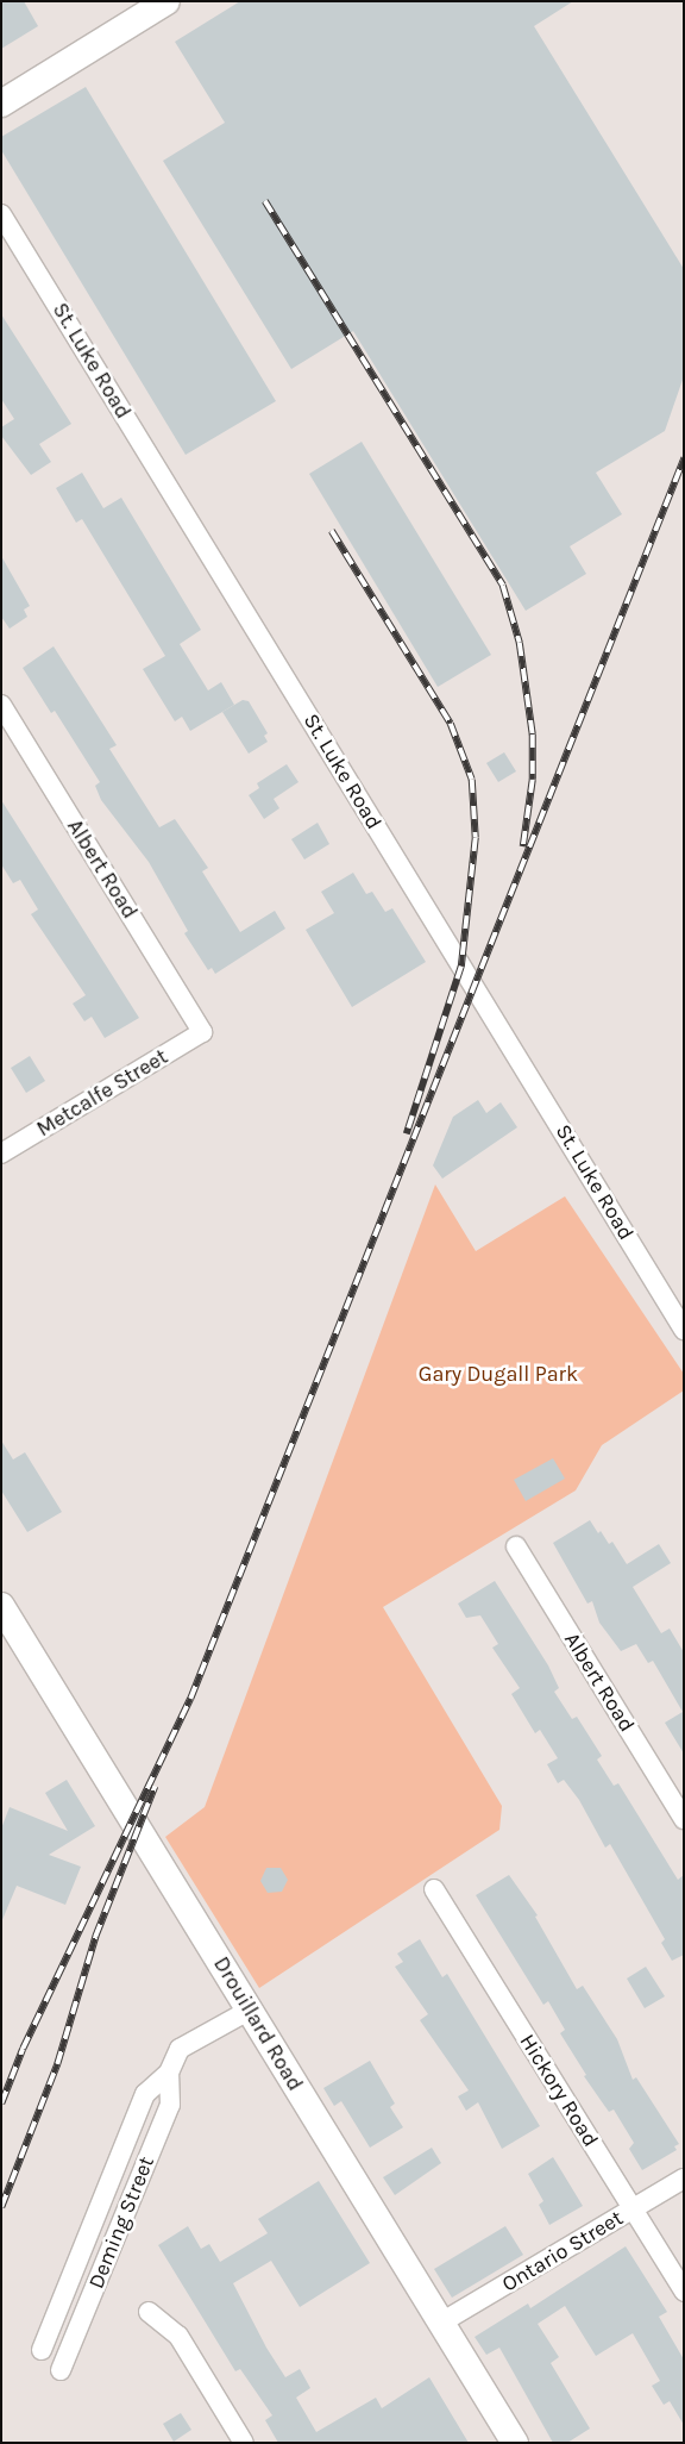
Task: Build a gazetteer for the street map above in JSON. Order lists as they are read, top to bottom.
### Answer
{
  "streets": {
    "street": [
      "St. Luke Road",
      "Albert Road",
      "Metcalfe Street",
      "Drouillard Road",
      "Hickory Road",
      "Deming Street",
      "Ontario Street"
    ]
  },
  "crossings": [
    ["Albert Road", "Metcalfe Street"],
    ["Drouillard Road", "Deming Street"],
    ["Drouillard Road", "Ontario Street"],
    ["Hickory Road", "Ontario Street"]
  ],
  "parks": ["Gary Dugall Park"]
}
